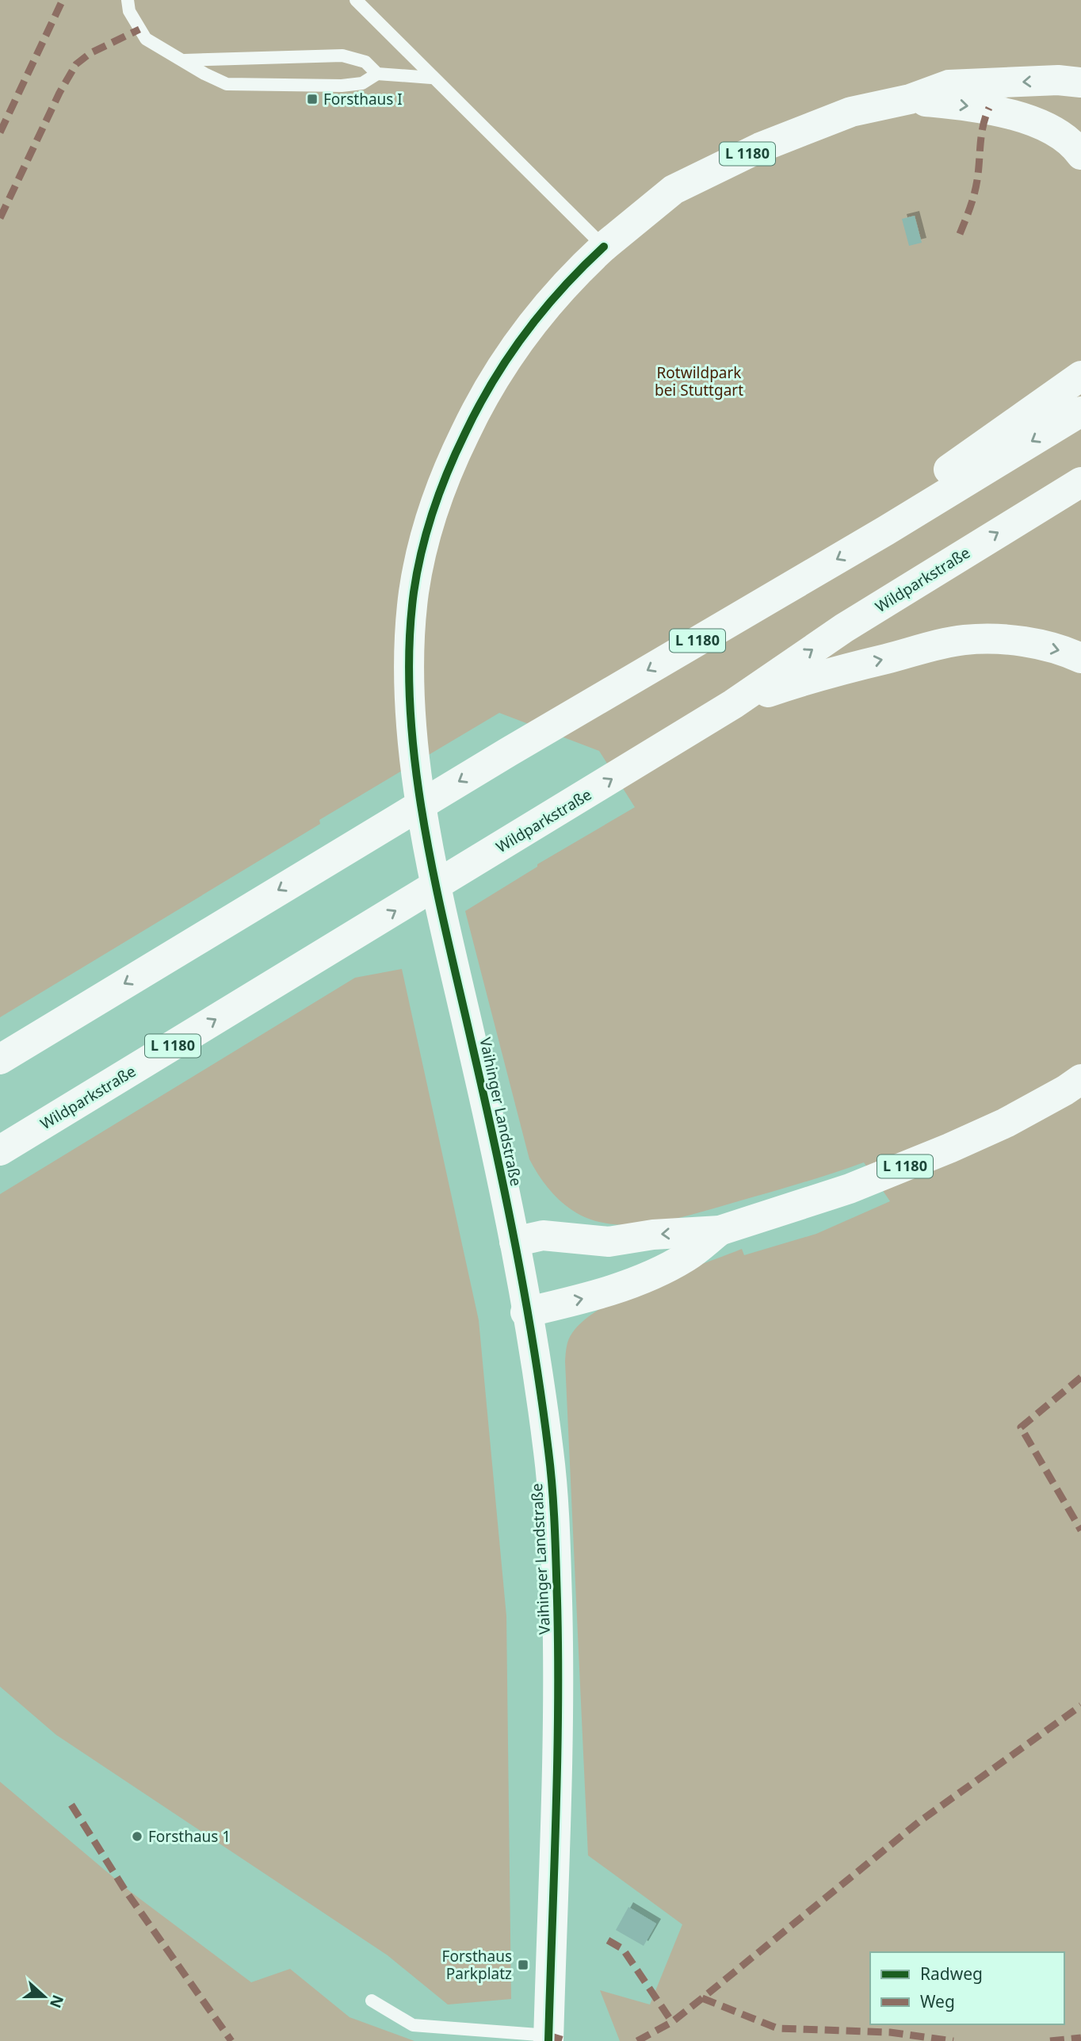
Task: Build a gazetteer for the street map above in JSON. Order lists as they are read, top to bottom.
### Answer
{
  "streets": {
    "main road": ["L 1180", "Wildparkstraße", "Vaihinger Landstraße"]
  },
  "crossings": [
    ["L 1180", "Wildparkstraße"],
    ["L 1180", "Vaihinger Landstraße"]
  ],
  "parks": ["Rotwildpark bei Stuttgart"],
  "places": {
    "transit": ["Forsthaus I", "Forsthaus Parkplatz"],
    "other": ["Forsthaus 1"]
  },
  "legend": ["Radweg", "Weg"],
  "north": "right"
}
